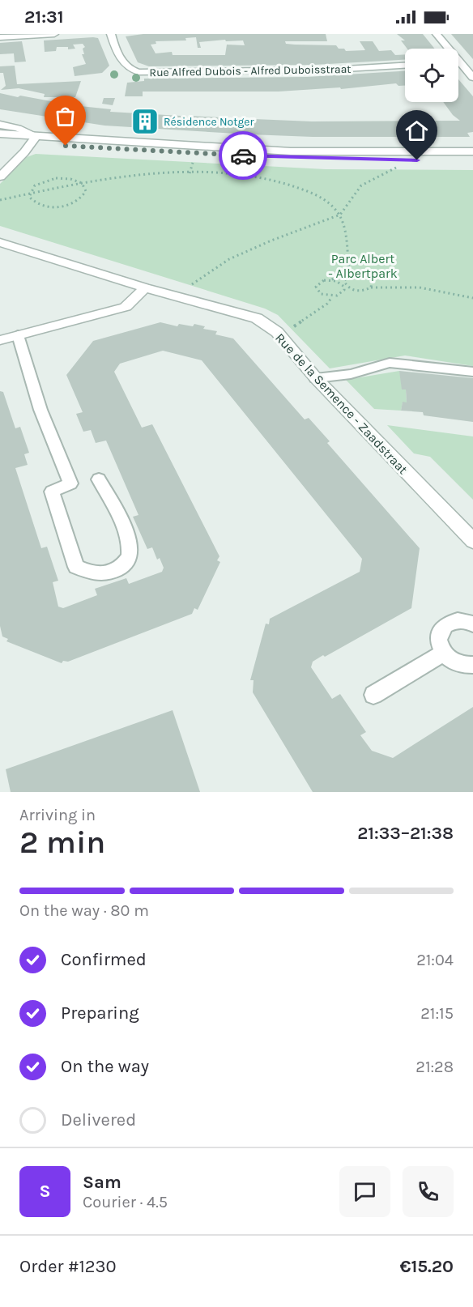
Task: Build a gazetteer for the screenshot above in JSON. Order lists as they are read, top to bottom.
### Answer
{
  "streets": {
    "street": ["Rue Alfred Dubois - Alfred Duboisstraat", "Rue de la Semence - Zaadstraat"]
  },
  "parks": ["Parc Albert - Albertpark"],
  "places": {
    "building": ["Résidence Notger"]
  },
  "page": {
    "status": "21:31",
    "heading": ["2 min", "Arriving in", "21:33–21:38"],
    "panel": [
      "Sam",
      "Courier · 4.5",
      "Order #1230",
      "€15.20"
    ],
    "bar": "On the way · 80 m",
    "list": [
      ["Confirmed", "21:04"],
      ["Preparing", "21:15"],
      ["On the way", "21:28"],
      "Delivered"
    ],
    "round": "S"
  }
}
